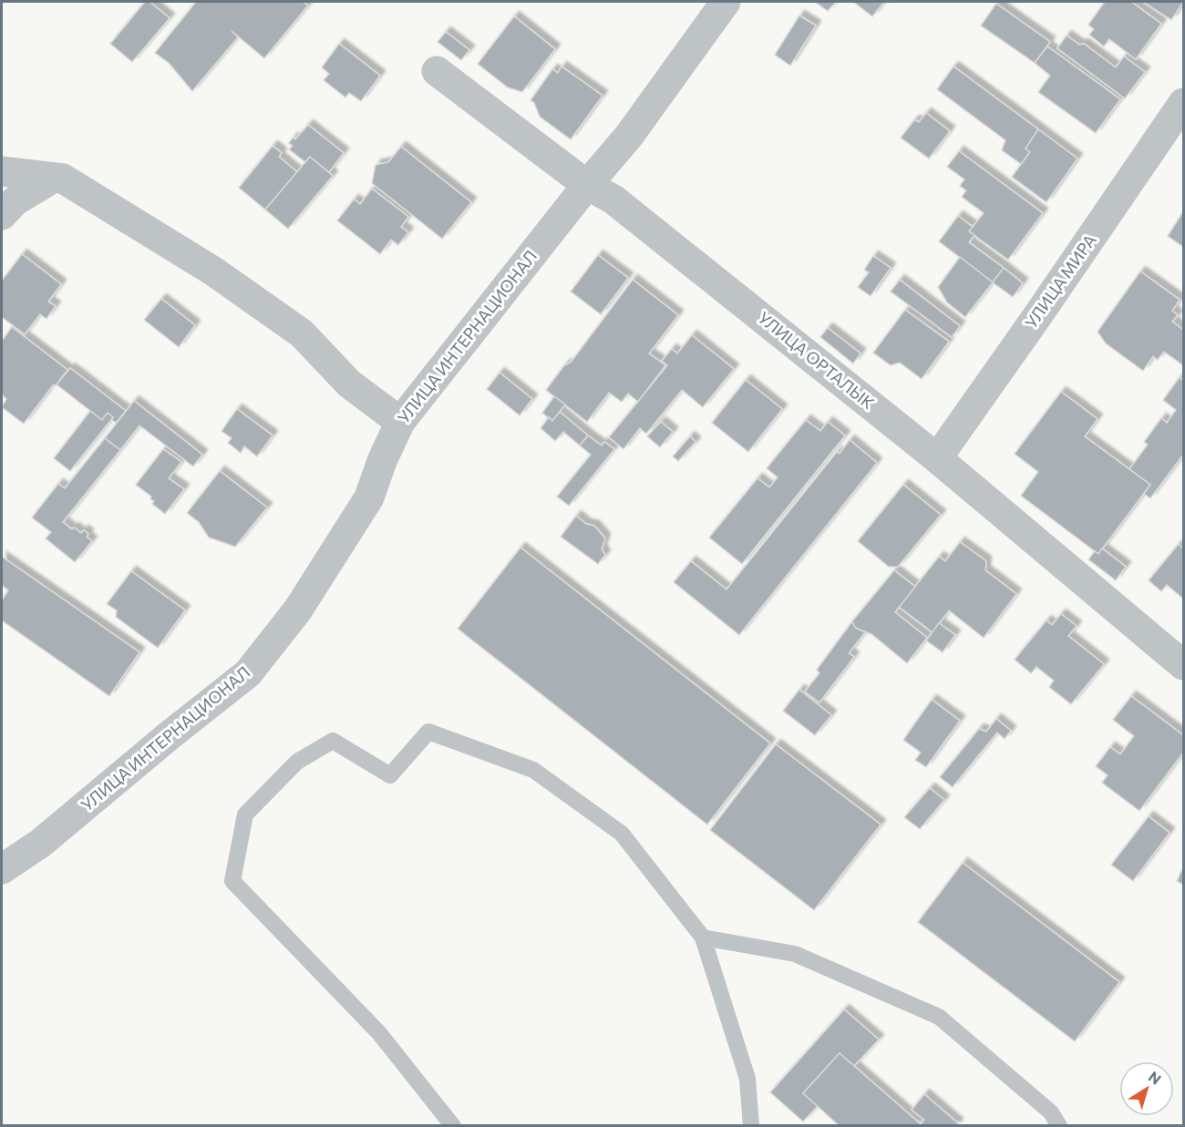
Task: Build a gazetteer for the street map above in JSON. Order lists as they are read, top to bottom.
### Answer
{
  "streets": {
    "street": ["УЛИЦА МИРА", "УЛИЦА ИНТЕРНАЦИОНАЛ", "УЛИЦА ОРТАЛЫК"]
  },
  "crossings": [
    ["УЛИЦА МИРА", "УЛИЦА ОРТАЛЫК"],
    ["УЛИЦА ИНТЕРНАЦИОНАЛ", "УЛИЦА ОРТАЛЫК"]
  ],
  "north": "top right"
}
